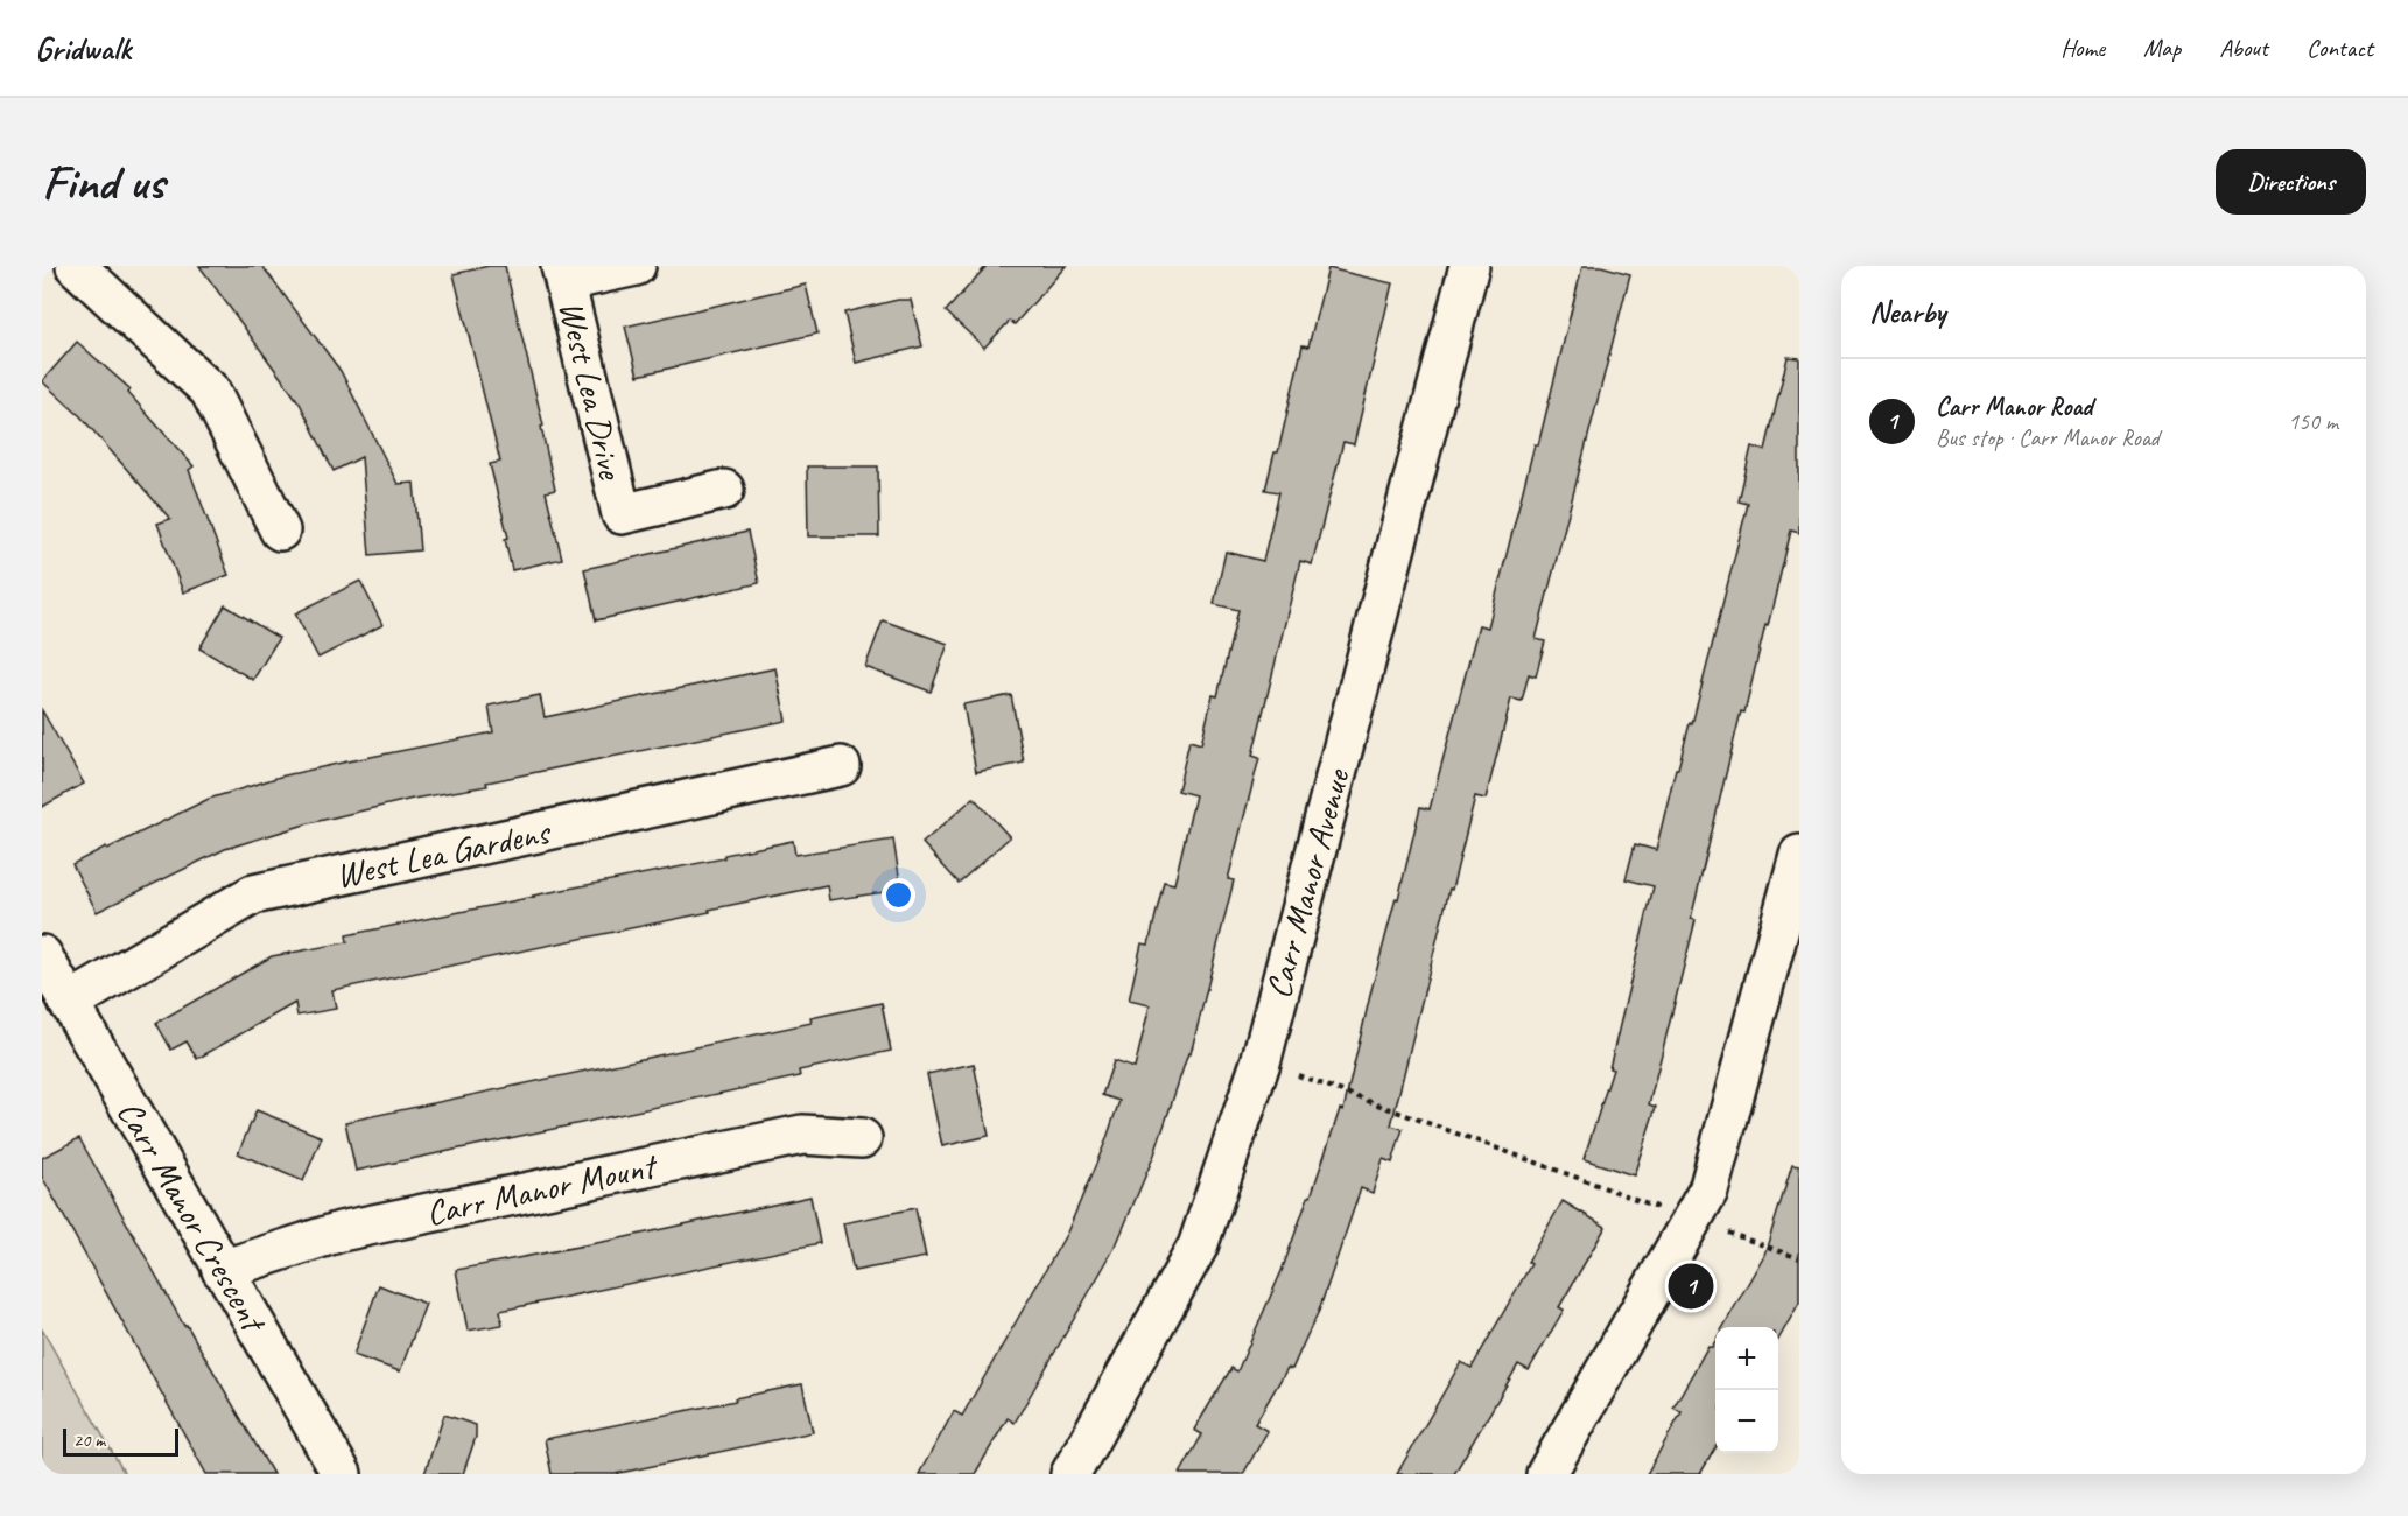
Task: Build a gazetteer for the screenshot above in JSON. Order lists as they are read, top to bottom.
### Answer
{
  "streets": {
    "street": [
      "West Lea Drive",
      "West Lea Gardens",
      "Carr Manor Avenue",
      "Carr Manor Mount",
      "Carr Manor Crescent"
    ]
  },
  "crossings": [
    ["West Lea Gardens", "Carr Manor Crescent"],
    ["Carr Manor Mount", "Carr Manor Crescent"]
  ],
  "scale_bar": "20 m",
  "page": {
    "header": "Gridwalk",
    "nav": [
      "Home",
      "Map",
      "About",
      "Contact"
    ],
    "buttons": "Directions",
    "title": "Find us",
    "heading": "Nearby",
    "list": [
      {
        "mark": "1",
        "name": "Carr Manor Road",
        "note": "Bus stop · Carr Manor Road",
        "value": "150 m"
      }
    ],
    "pins": "1",
    "map_buttons": ["+", "−"],
    "scale": "20 m"
  }
}
